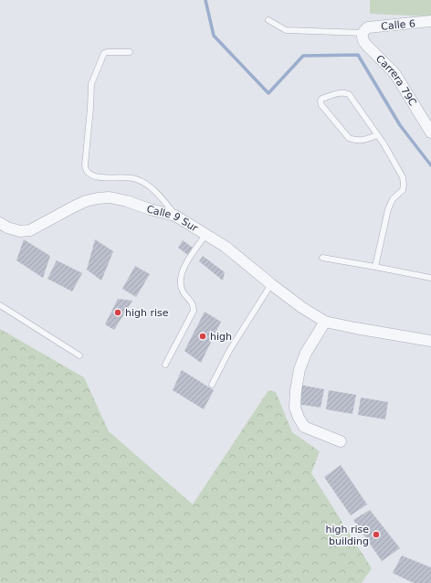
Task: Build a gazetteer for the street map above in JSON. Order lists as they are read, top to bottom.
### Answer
{
  "streets": {
    "street": ["Calle 6", "Carrera 79C", "Calle 9 Sur"]
  },
  "crossings": [
    ["Calle 6", "Carrera 79C"]
  ],
  "places": ["high rise", "high", "high rise building"]
}
